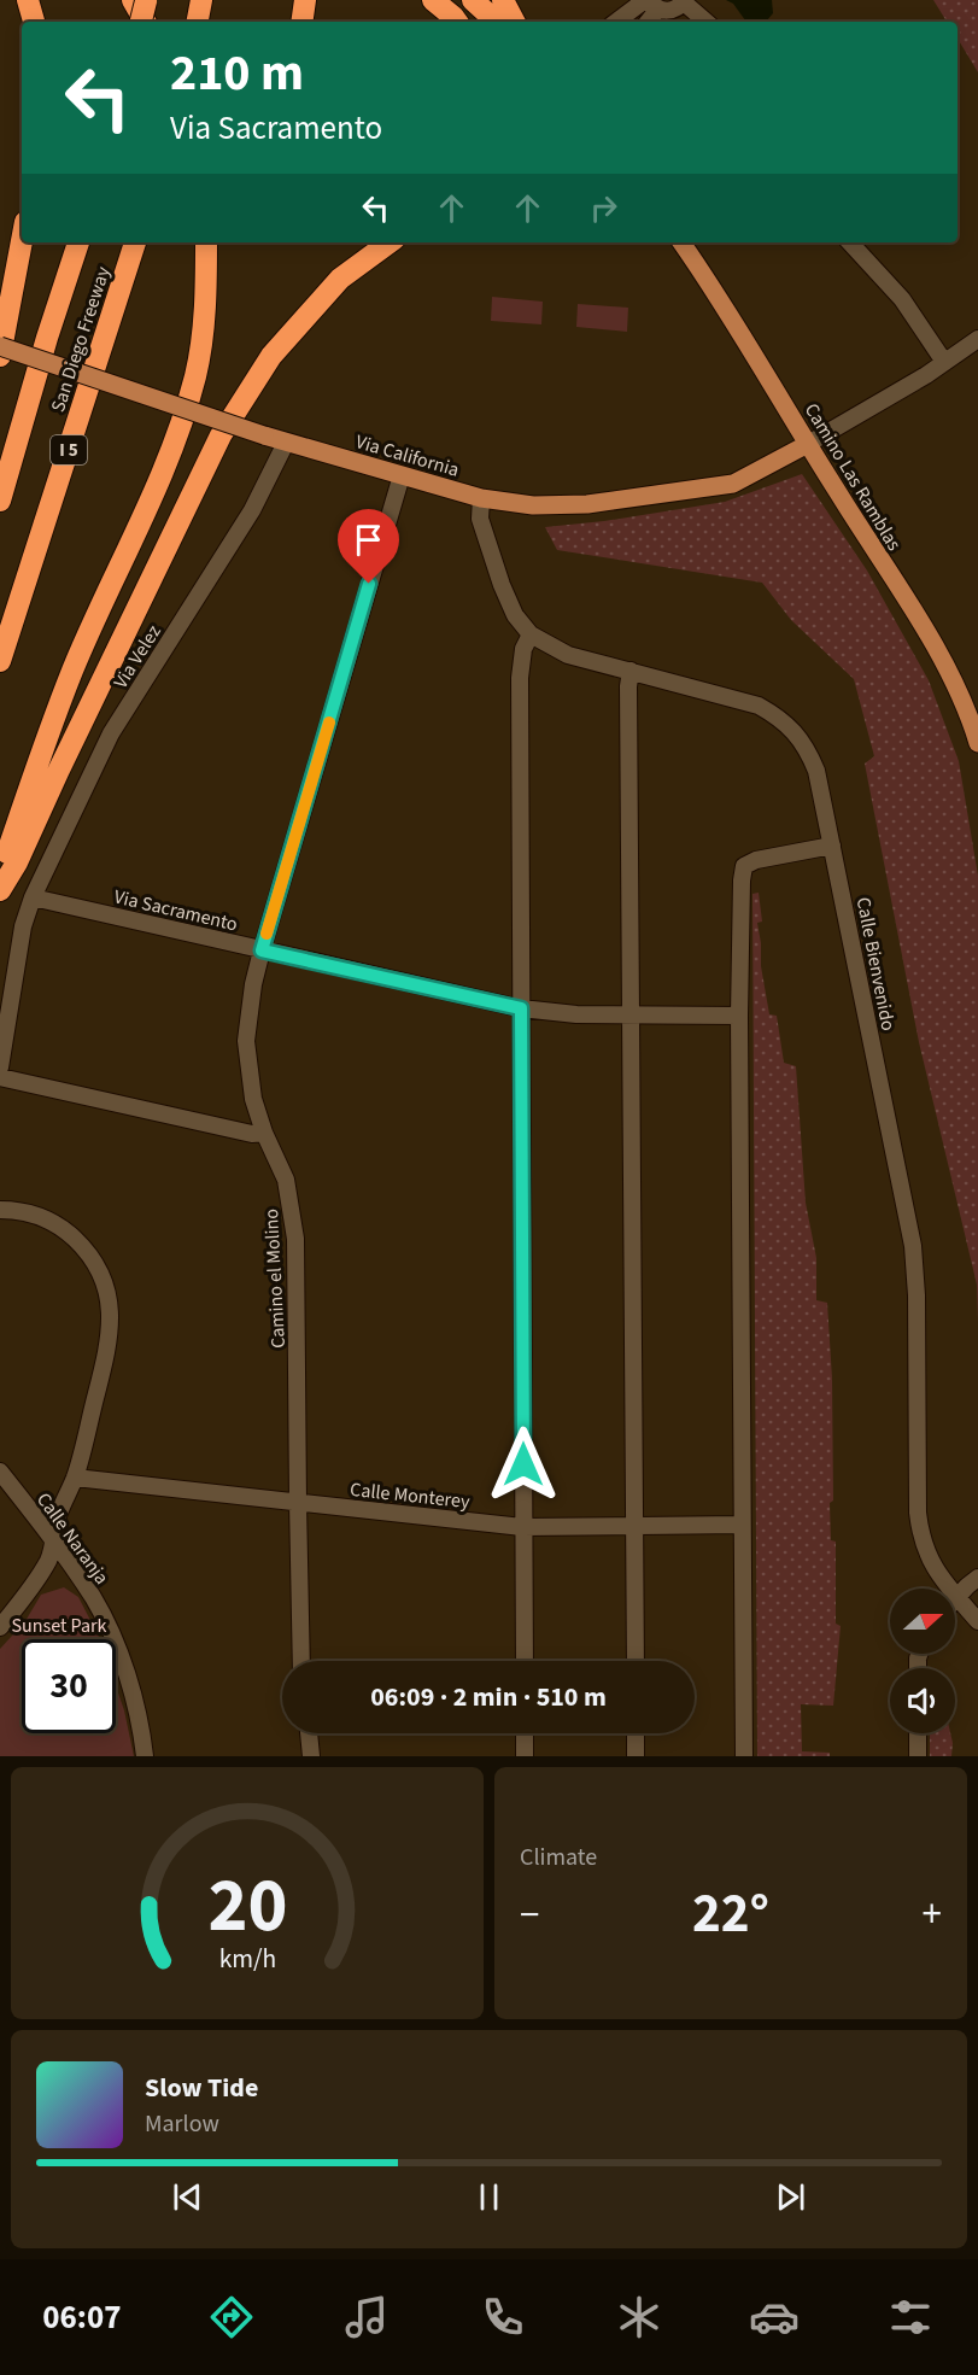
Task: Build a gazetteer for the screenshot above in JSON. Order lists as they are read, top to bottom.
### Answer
{
  "streets": {
    "highway": ["San Diego Freeway", "I 5"],
    "main road": ["Via California", "Camino Las Ramblas"],
    "street": [
      "Via Velez",
      "Via Sacramento",
      "Calle Bienvenido",
      "Camino el Molino",
      "Calle Monterey",
      "Calle Naranja"
    ]
  },
  "crossings": [
    ["Via California", "Camino Las Ramblas"],
    ["Via California", "Via Velez"],
    ["Via California", "Calle Bienvenido"],
    ["Via California", "Camino el Molino"],
    ["Via Velez", "Via Sacramento"],
    ["Via Sacramento", "Camino el Molino"],
    ["Camino el Molino", "Calle Monterey"]
  ],
  "parks": ["Sunset Park"],
  "north": "right",
  "page": {
    "turn": ["210 m", "Via Sacramento"],
    "limit": "30",
    "trip": "06:09 · 2 min · 510 m",
    "tile": "Climate",
    "heat": ["−", "22°", "+"],
    "song": ["Slow Tide", "Marlow"],
    "tabs": "06:07",
    "gauge": ["20", "km/h"]
  }
}
